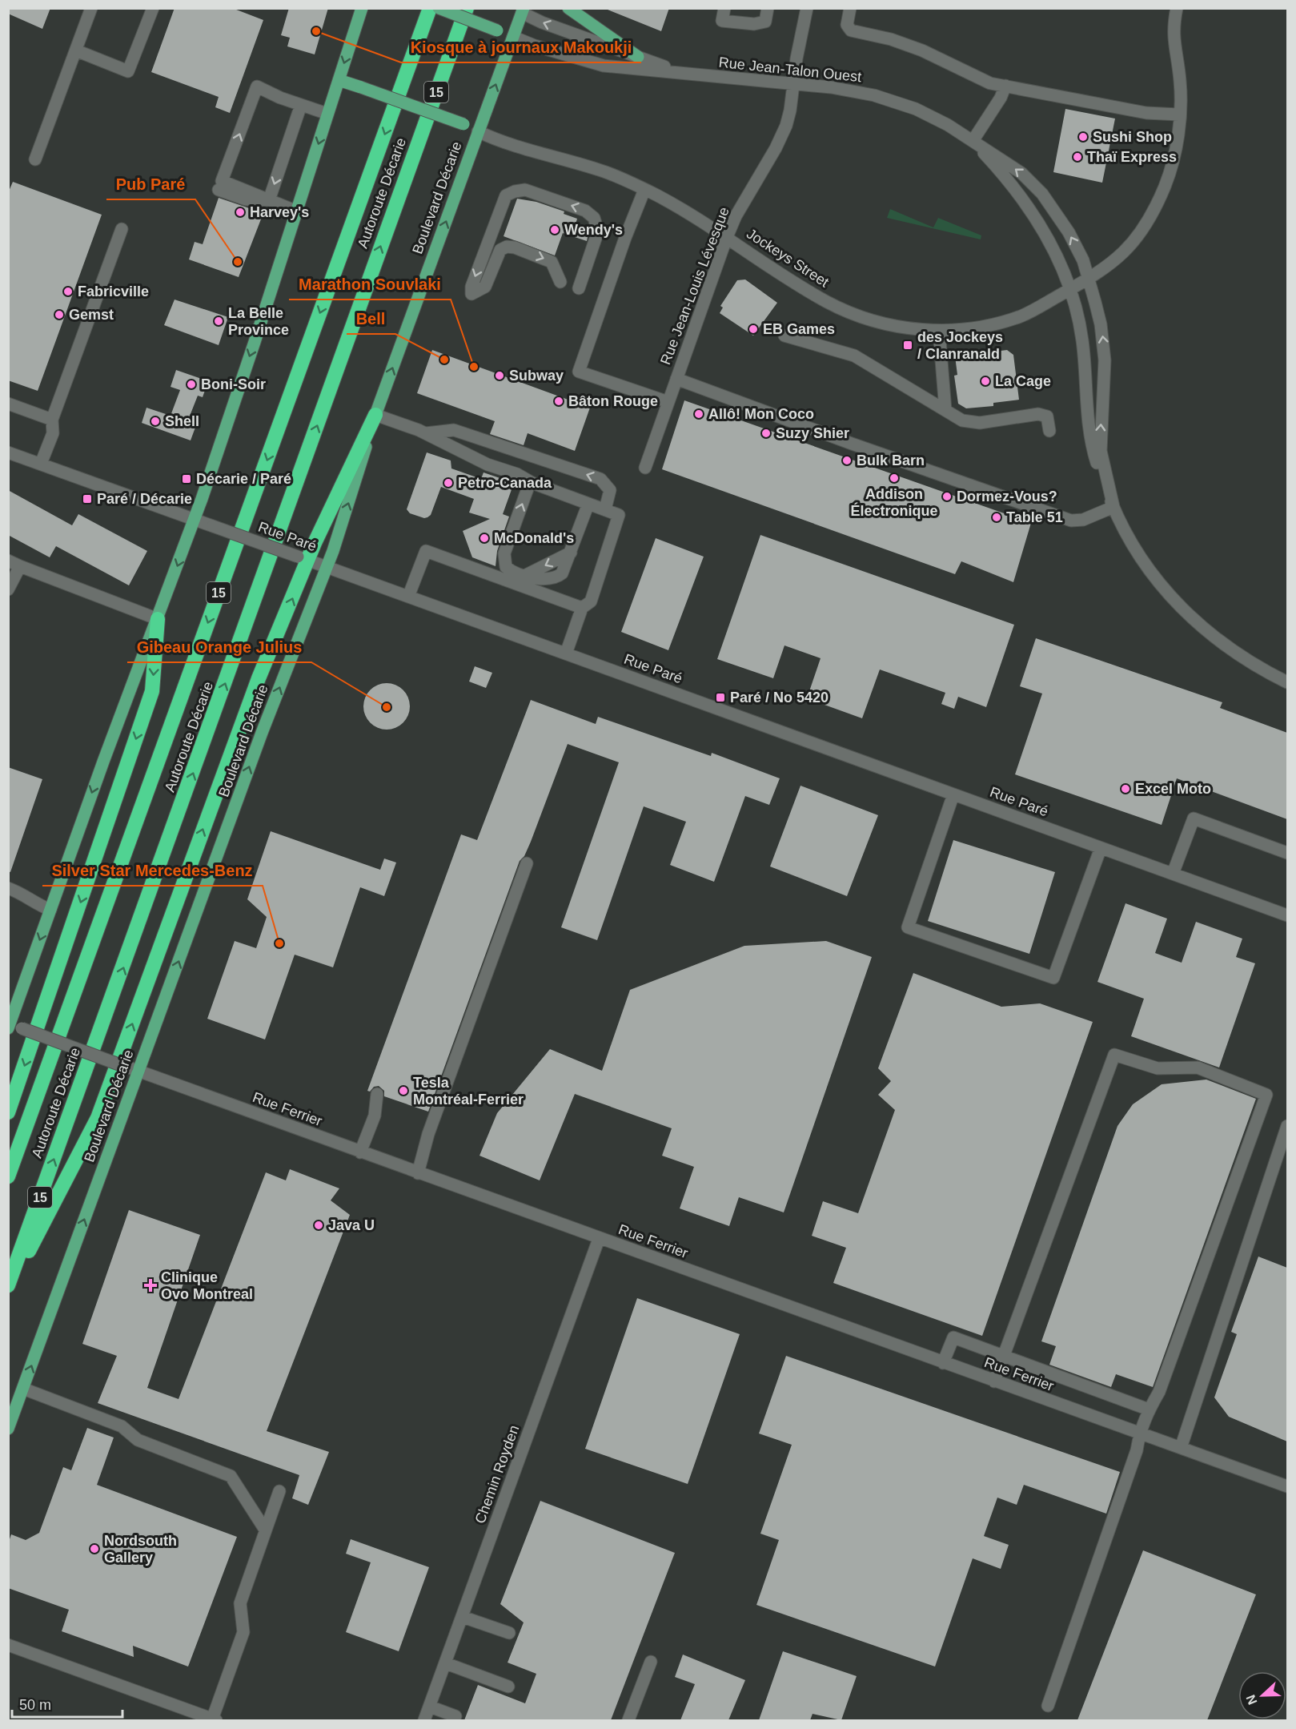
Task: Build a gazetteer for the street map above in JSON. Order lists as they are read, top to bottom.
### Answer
{
  "streets": {
    "highway": ["15", "Autoroute Décarie"],
    "main road": ["Rue Jean-Talon Ouest", "Boulevard Décarie"],
    "street": [
      "Jockeys Street",
      "Rue Jean-Louis Lévesque",
      "Rue Paré",
      "Rue Ferrier",
      "Chemin Royden"
    ]
  },
  "crossings": [
    ["Rue Jean-Talon Ouest", "Boulevard Décarie"],
    ["Rue Jean-Talon Ouest", "Jockeys Street"],
    ["Rue Jean-Talon Ouest", "Rue Jean-Louis Lévesque"],
    ["Boulevard Décarie", "Jockeys Street"],
    ["Boulevard Décarie", "Rue Paré"],
    ["Boulevard Décarie", "Rue Ferrier"],
    ["Jockeys Street", "Rue Jean-Louis Lévesque"],
    ["Rue Ferrier", "Chemin Royden"]
  ],
  "one_way": ["Boulevard Décarie"],
  "places": {
    "other": [
      "Kiosque à journaux Makoukji",
      "Sushi Shop",
      "Thaï Express",
      "Harvey's",
      "Wendy's",
      "Pub Paré",
      "Fabricville",
      "Gemst",
      "La Belle Province",
      "EB Games",
      "Bell",
      "Marathon Souvlaki",
      "Subway",
      "La Cage",
      "Boni-Soir",
      "Bâton Rouge",
      "Allô! Mon Coco",
      "Shell",
      "Suzy Shier",
      "Bulk Barn",
      "Addison Électronique",
      "Petro-Canada",
      "Dormez-Vous?",
      "Table 51",
      "McDonald's",
      "Gibeau Orange Julius",
      "Excel Moto",
      "Silver Star Mercedes-Benz",
      "Tesla Montréal-Ferrier",
      "Java U",
      "Nordsouth Gallery"
    ],
    "transit": [
      "des Jockeys / Clanranald",
      "Décarie / Paré",
      "Paré / Décarie",
      "Paré / No 5420"
    ],
    "health": ["Clinique Ovo Montreal"]
  },
  "scale_bar": "50 m",
  "north": "left"
}
